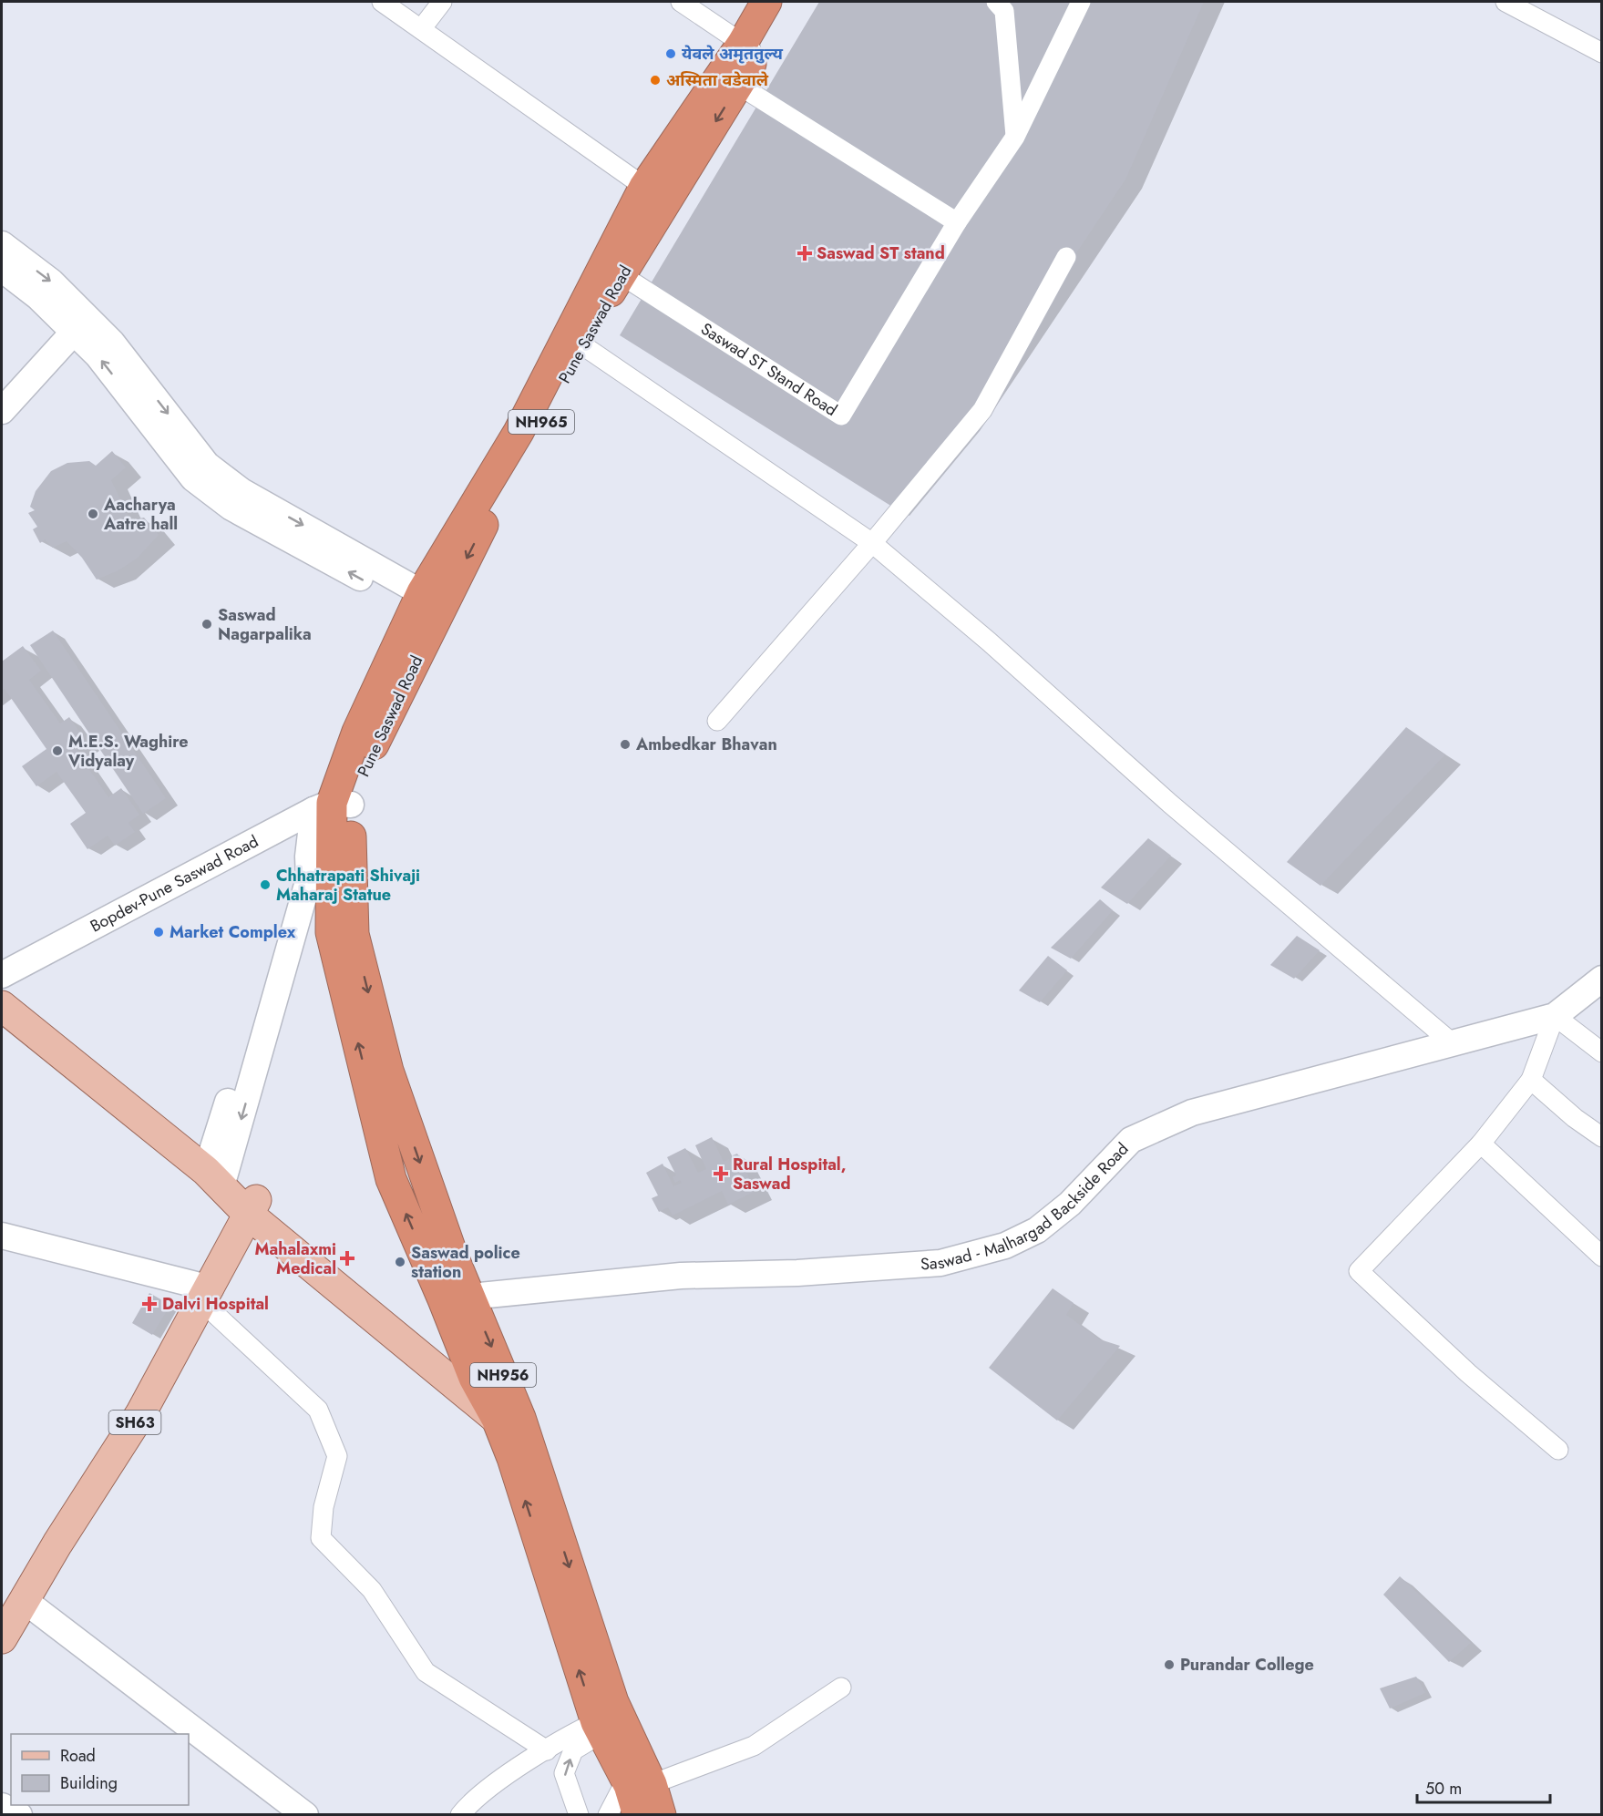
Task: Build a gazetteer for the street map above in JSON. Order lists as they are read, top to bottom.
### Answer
{
  "streets": {
    "highway": ["Pune Saswad Road", "NH956"],
    "main road": ["SH63"],
    "street": ["Saswad ST Stand Road", "Bopdev-Pune Saswad Road", "Saswad - Malhargad Backside Road"]
  },
  "crossings": [
    ["Pune Saswad Road", "Saswad ST Stand Road"],
    ["Pune Saswad Road", "Bopdev-Pune Saswad Road"],
    ["Pune Saswad Road", "NH956"],
    ["Bopdev-Pune Saswad Road", "NH956"],
    ["Saswad - Malhargad Backside Road", "NH956"]
  ],
  "places": {
    "other": [
      "येवले अमृततुल्य",
      "अस्मिता वडेवाले",
      "Aacharya Aatre hall",
      "Saswad Nagarpalika",
      "Ambedkar Bhavan",
      "M.E.S. Waghire Vidyalay",
      "Chhatrapati Shivaji Maharaj Statue",
      "Market Complex",
      "Saswad police station",
      "Purandar College"
    ],
    "health": [
      "Saswad ST stand",
      "Rural Hospital, Saswad",
      "Mahalaxmi Medical",
      "Dalvi Hospital"
    ]
  },
  "legend": ["Road", "Building"],
  "scale_bar": "50 m"
}
